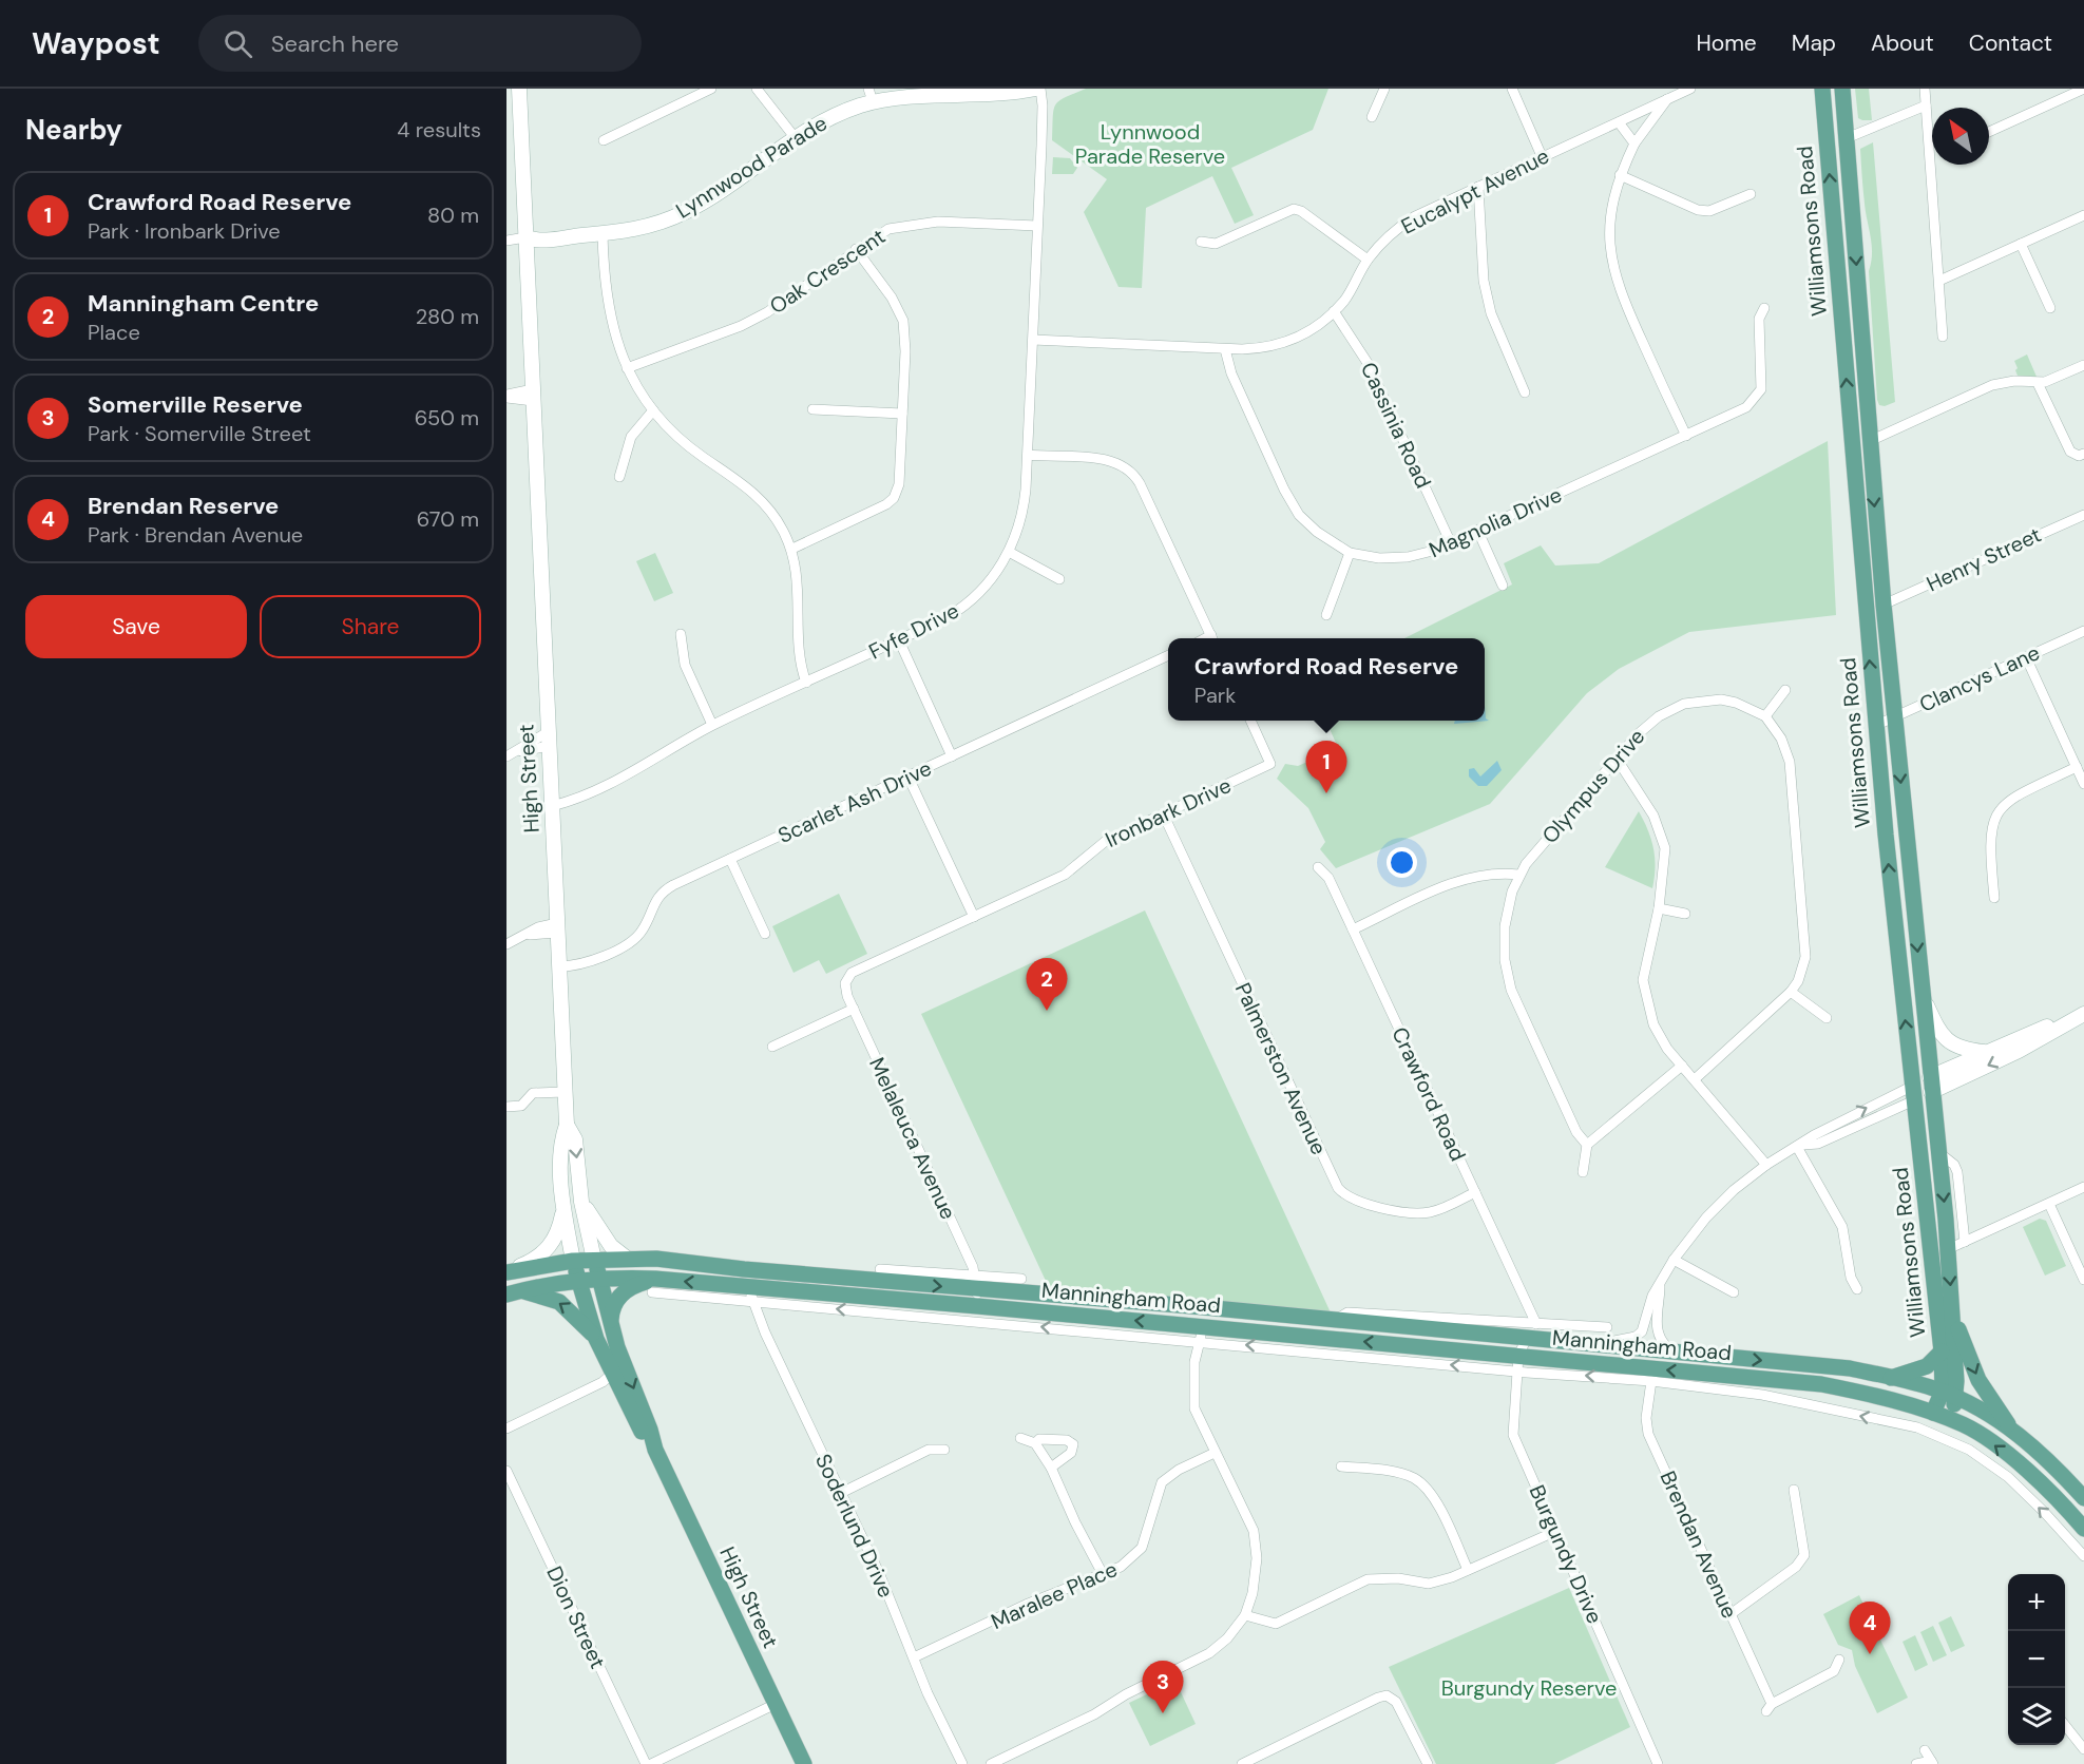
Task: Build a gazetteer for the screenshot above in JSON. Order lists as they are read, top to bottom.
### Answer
{
  "streets": {
    "main road": [
      "Lynnwood Parade",
      "Williamsons Road",
      "High Street",
      "Manningham Road"
    ],
    "street": [
      "Eucalypt Avenue",
      "Oak Crescent",
      "Cassinia Road",
      "Magnolia Drive",
      "Henry Street",
      "Fyfe Drive",
      "Clancys Lane",
      "Olympus Drive",
      "Scarlet Ash Drive",
      "Ironbark Drive",
      "Palmerston Avenue",
      "Crawford Road",
      "Melaleuca Avenue",
      "Soderlund Drive",
      "Brendan Avenue",
      "Burgundy Drive",
      "Maralee Place",
      "Dion Street"
    ]
  },
  "crossings": [
    ["Lynnwood Parade", "Fyfe Drive"],
    ["Lynnwood Parade", "High Street"],
    ["Eucalypt Avenue", "Cassinia Road"],
    ["Eucalypt Avenue", "Magnolia Drive"],
    ["Eucalypt Avenue", "Fyfe Drive"],
    ["Williamsons Road", "Henry Street"],
    ["Williamsons Road", "Clancys Lane"],
    ["Williamsons Road", "Manningham Road"],
    ["Oak Crescent", "Fyfe Drive"],
    ["Cassinia Road", "Magnolia Drive"],
    ["Fyfe Drive", "High Street"],
    ["High Street", "Scarlet Ash Drive"],
    ["High Street", "Manningham Road"],
    ["Ironbark Drive", "Palmerston Avenue"],
    ["Ironbark Drive", "Melaleuca Avenue"],
    ["Palmerston Avenue", "Crawford Road"],
    ["Crawford Road", "Manningham Road"],
    ["Melaleuca Avenue", "Manningham Road"],
    ["Manningham Road", "Soderlund Drive"],
    ["Manningham Road", "Brendan Avenue"],
    ["Manningham Road", "Burgundy Drive"],
    ["Soderlund Drive", "Maralee Place"]
  ],
  "parks": ["Lynnwood Parade Reserve", "Burgundy Reserve"],
  "north": "top left",
  "page": {
    "header": "Waypost",
    "search": "Search here",
    "nav": [
      "Home",
      "Map",
      "About",
      "Contact"
    ],
    "heading": ["Nearby", "4 results"],
    "list": [
      {
        "mark": "1",
        "name": "Crawford Road Reserve",
        "note": "Park · Ironbark Drive",
        "value": "80 m"
      },
      {
        "mark": "2",
        "name": "Manningham Centre",
        "note": "Place",
        "value": "280 m"
      },
      {
        "mark": "3",
        "name": "Somerville Reserve",
        "note": "Park · Somerville Street",
        "value": "650 m"
      },
      {
        "mark": "4",
        "name": "Brendan Reserve",
        "note": "Park · Brendan Avenue",
        "value": "670 m"
      }
    ],
    "buttons": ["Save", "Share"],
    "popup": ["Crawford Road Reserve", "Park"],
    "pins": [
      "1",
      "2",
      "4",
      "3"
    ],
    "map_buttons": ["+", "−"]
  }
}
